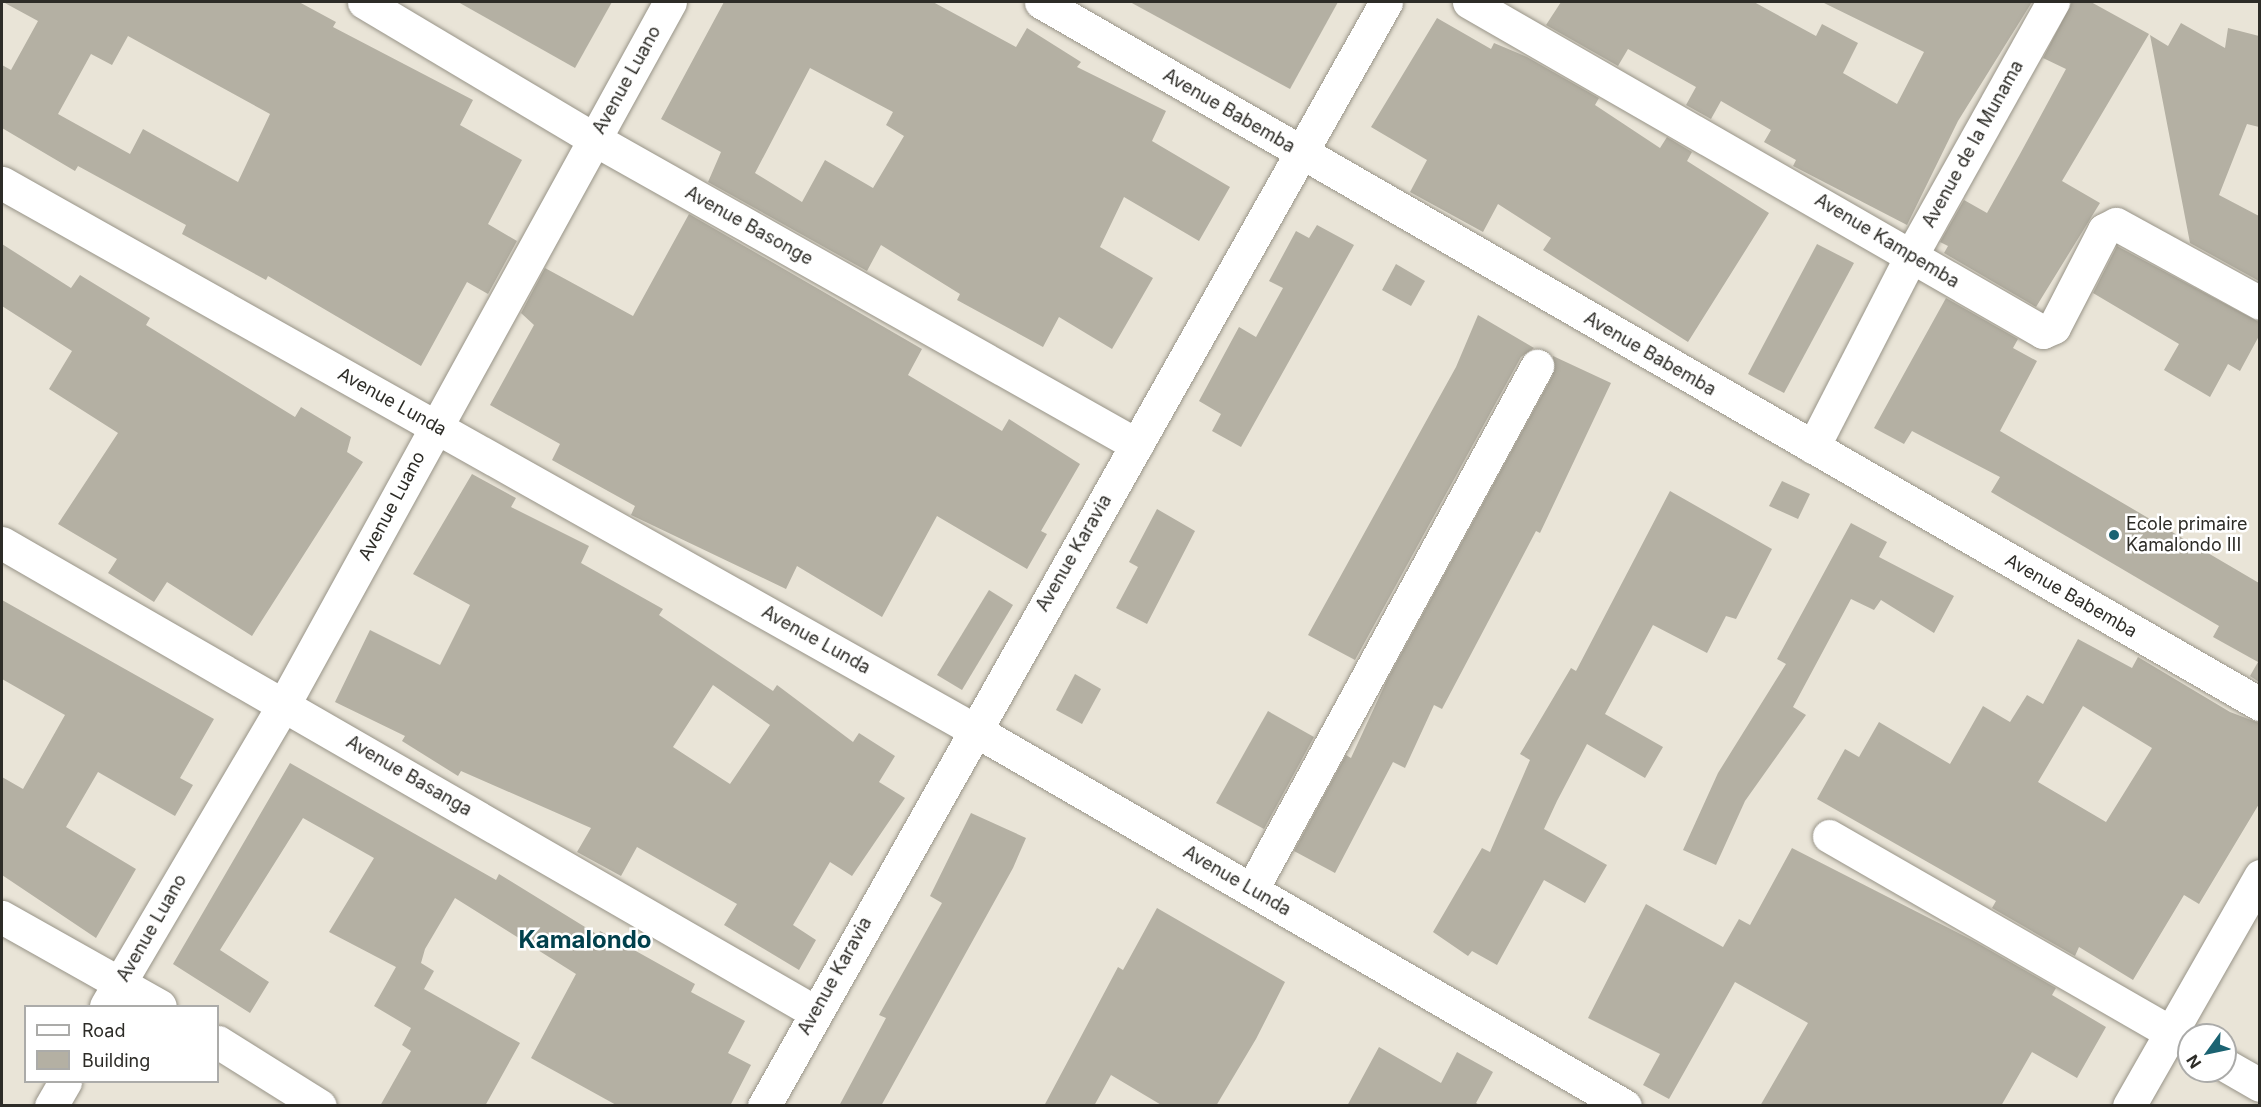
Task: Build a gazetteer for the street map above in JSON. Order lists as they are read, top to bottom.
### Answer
{
  "streets": {
    "street": [
      "Avenue Luano",
      "Avenue Babemba",
      "Avenue de la Munama",
      "Avenue Basonge",
      "Avenue Kampemba",
      "Avenue Lunda",
      "Avenue Karavia",
      "Avenue Basanga"
    ]
  },
  "crossings": [
    ["Avenue Luano", "Avenue Basonge"],
    ["Avenue Luano", "Avenue Lunda"],
    ["Avenue Luano", "Avenue Basanga"],
    ["Avenue Babemba", "Avenue de la Munama"],
    ["Avenue Babemba", "Avenue Karavia"],
    ["Avenue de la Munama", "Avenue Kampemba"],
    ["Avenue Basonge", "Avenue Karavia"],
    ["Avenue Lunda", "Avenue Karavia"],
    ["Avenue Karavia", "Avenue Basanga"]
  ],
  "districts": ["Kamalondo"],
  "places": ["Ecole primaire Kamalondo III"],
  "legend": ["Road", "Building"],
  "north": "bottom left"
}
